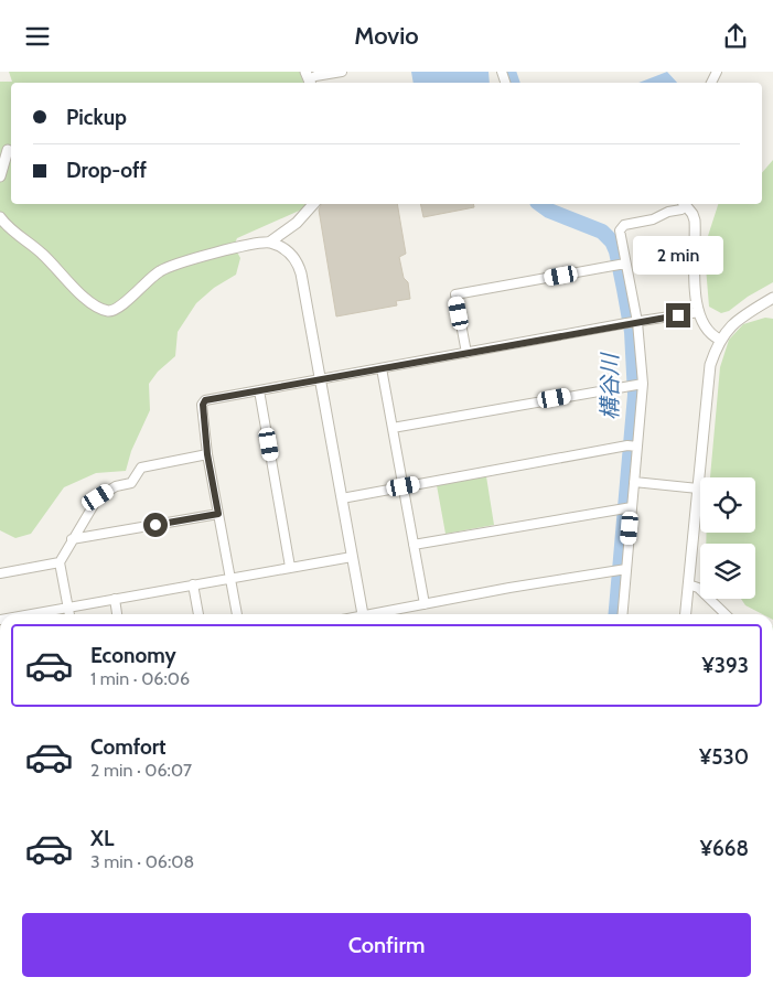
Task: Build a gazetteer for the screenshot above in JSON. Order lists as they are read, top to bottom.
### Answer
{
  "water": ["構谷川"],
  "page": {
    "header": "Movio",
    "banner": ["Pickup", "Drop-off"],
    "bubble": "2 min",
    "list": [
      {
        "name": "Economy",
        "note": "1 min · 06:06",
        "value": "¥393"
      },
      {
        "name": "Comfort",
        "note": "2 min · 06:07",
        "value": "¥530"
      },
      {
        "name": "XL",
        "note": "3 min · 06:08",
        "value": "¥668"
      }
    ],
    "buttons": "Confirm"
  }
}
